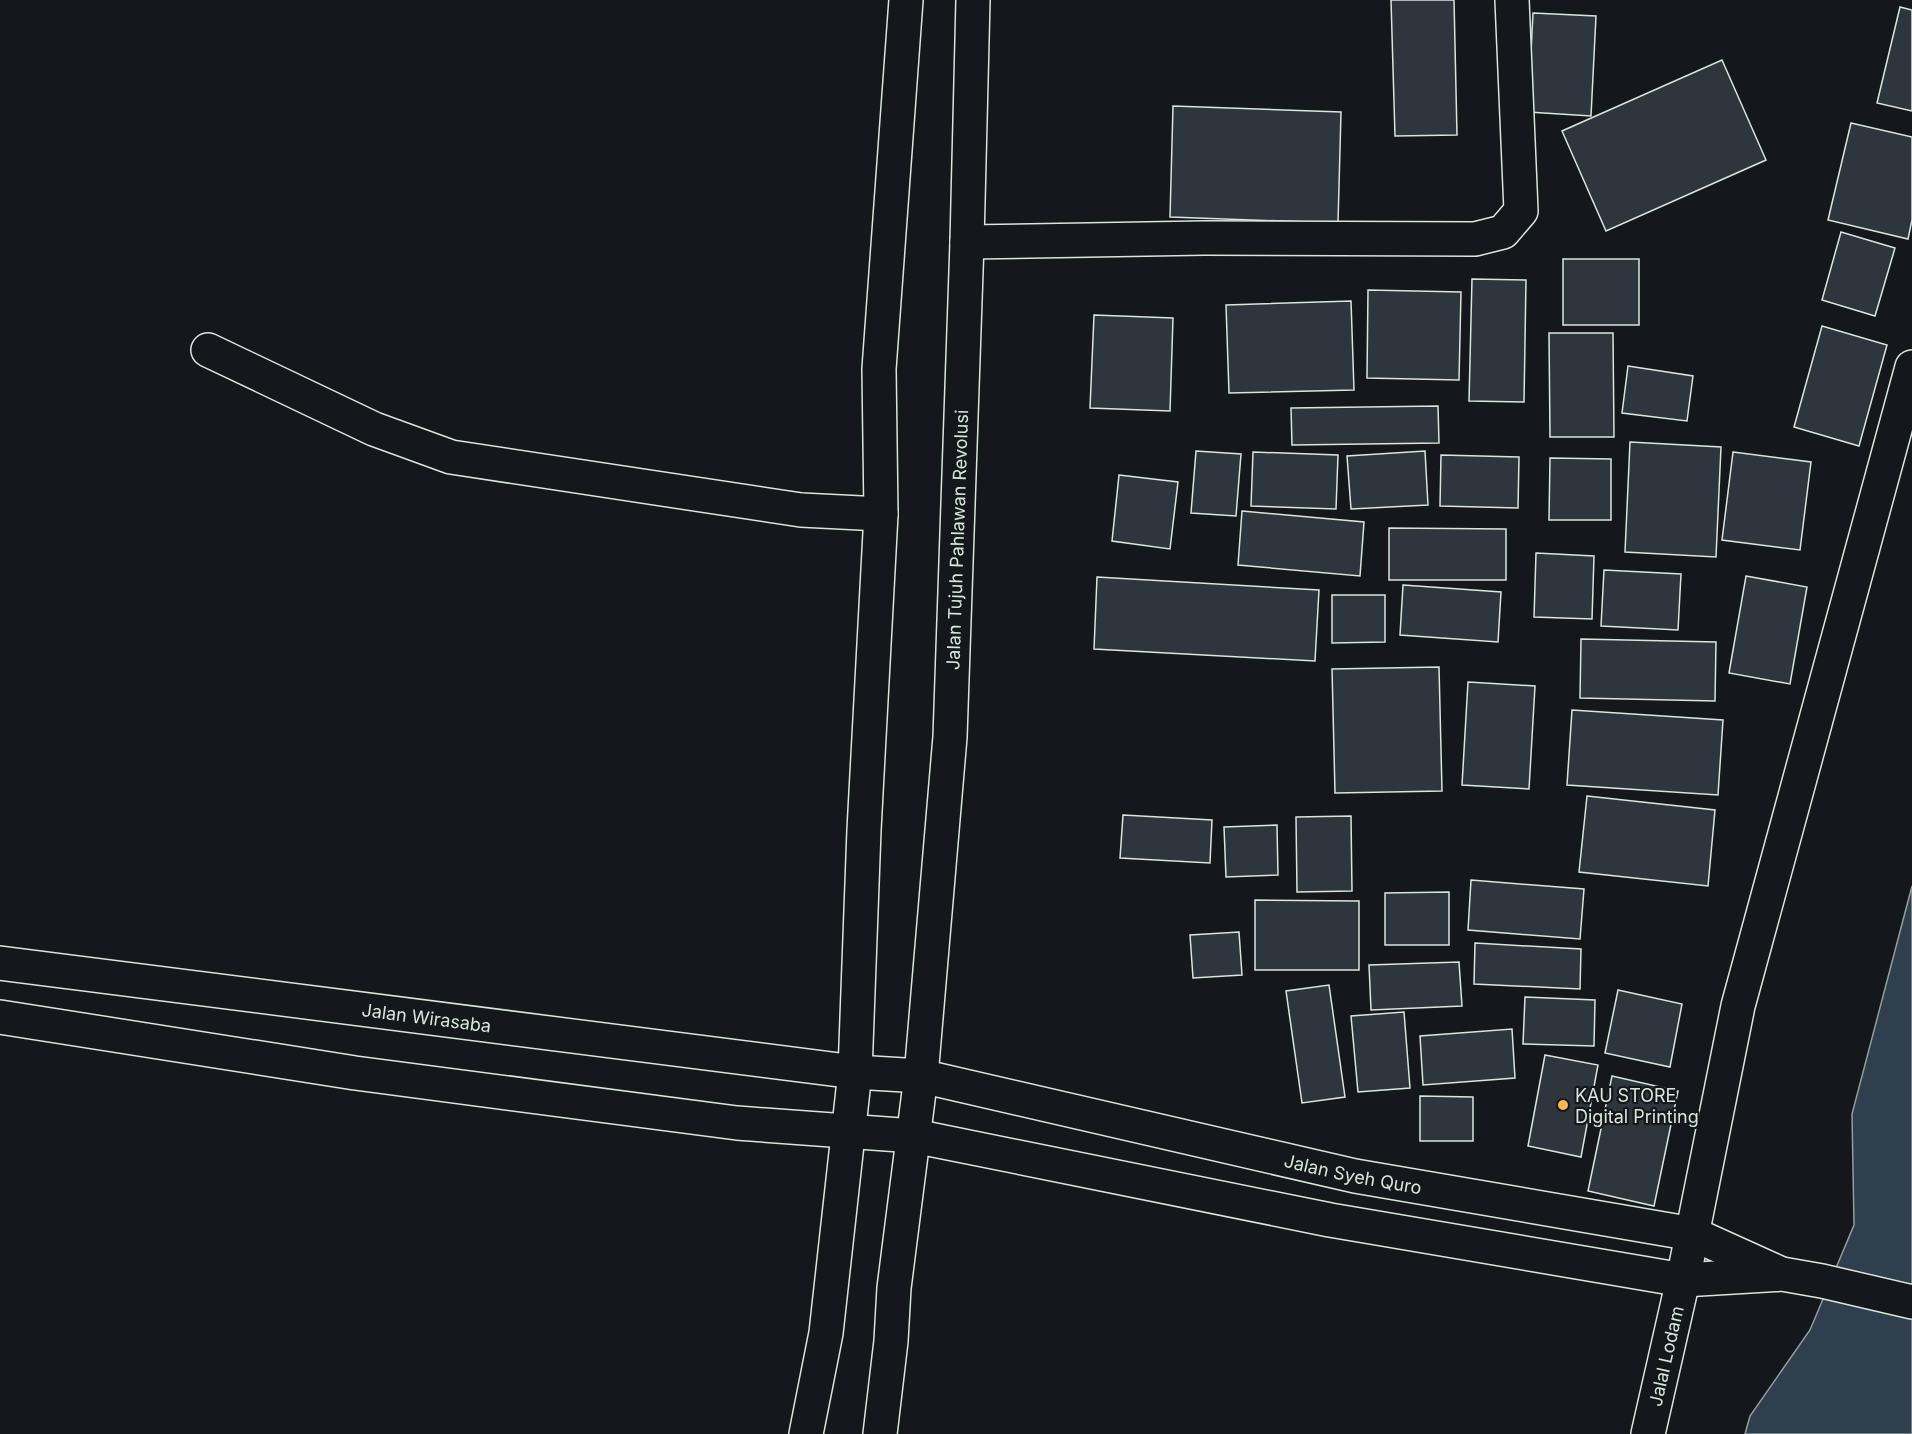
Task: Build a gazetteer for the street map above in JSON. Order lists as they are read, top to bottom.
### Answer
{
  "streets": {
    "main road": [
      "Jalan Tujuh Pahlawan Revolusi",
      "Jalan Wirasaba",
      "Jalan Syeh Quro",
      "Jalal Lodam"
    ]
  },
  "crossings": [
    ["Jalan Tujuh Pahlawan Revolusi", "Jalan Wirasaba"],
    ["Jalan Tujuh Pahlawan Revolusi", "Jalan Syeh Quro"],
    ["Jalan Wirasaba", "Jalan Syeh Quro"],
    ["Jalan Syeh Quro", "Jalal Lodam"]
  ],
  "places": ["KAU STORE Digital Printing"]
}
